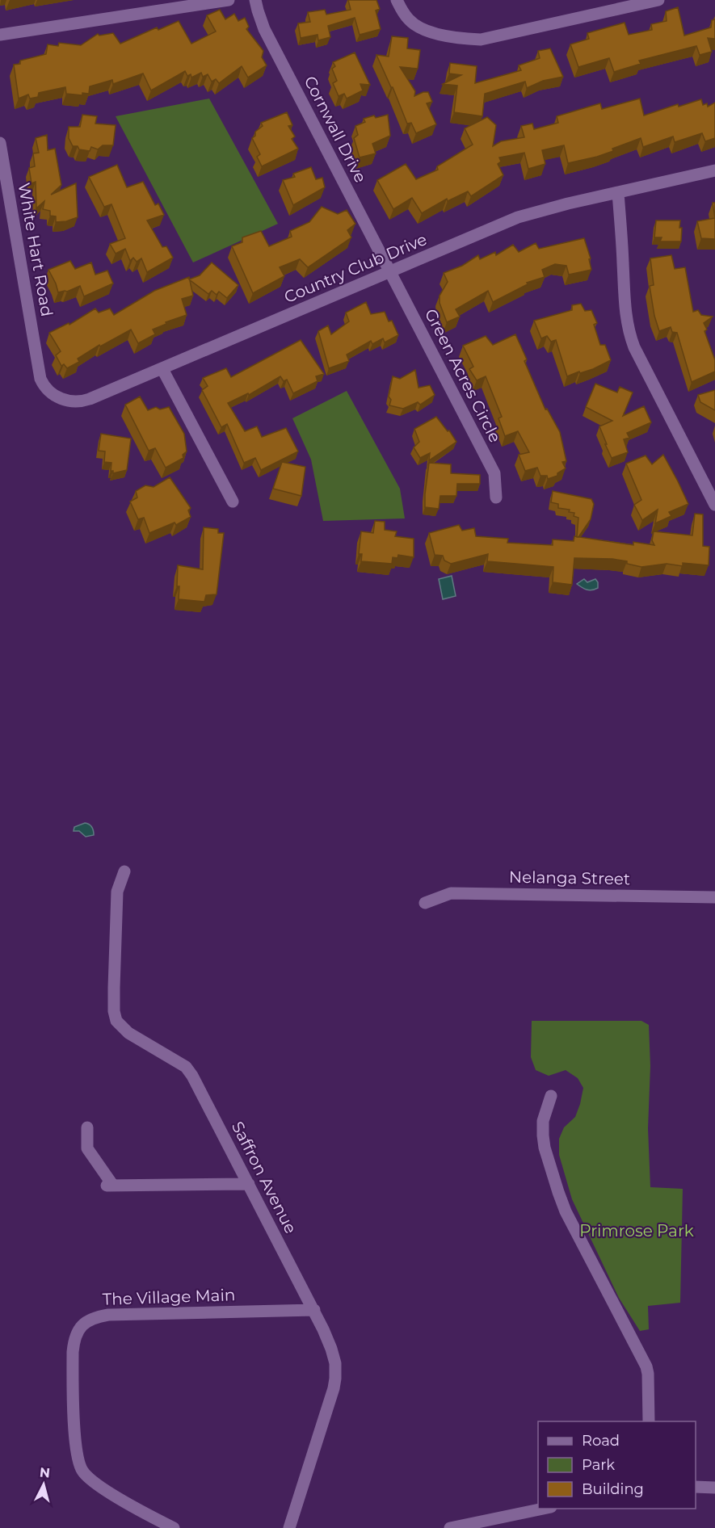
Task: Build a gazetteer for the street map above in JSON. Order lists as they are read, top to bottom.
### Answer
{
  "streets": {
    "street": [
      "Cornwall Drive",
      "White Hart Road",
      "Country Club Drive",
      "Green Acres Circle",
      "Nelanga Street",
      "Saffron Avenue",
      "The Village Main"
    ]
  },
  "crossings": [
    ["Cornwall Drive", "Country Club Drive"],
    ["Cornwall Drive", "Green Acres Circle"],
    ["White Hart Road", "Country Club Drive"],
    ["Country Club Drive", "Green Acres Circle"],
    ["Saffron Avenue", "The Village Main"]
  ],
  "parks": ["Primrose Park"],
  "legend": ["Road", "Park", "Building"],
  "north": "top"
}
